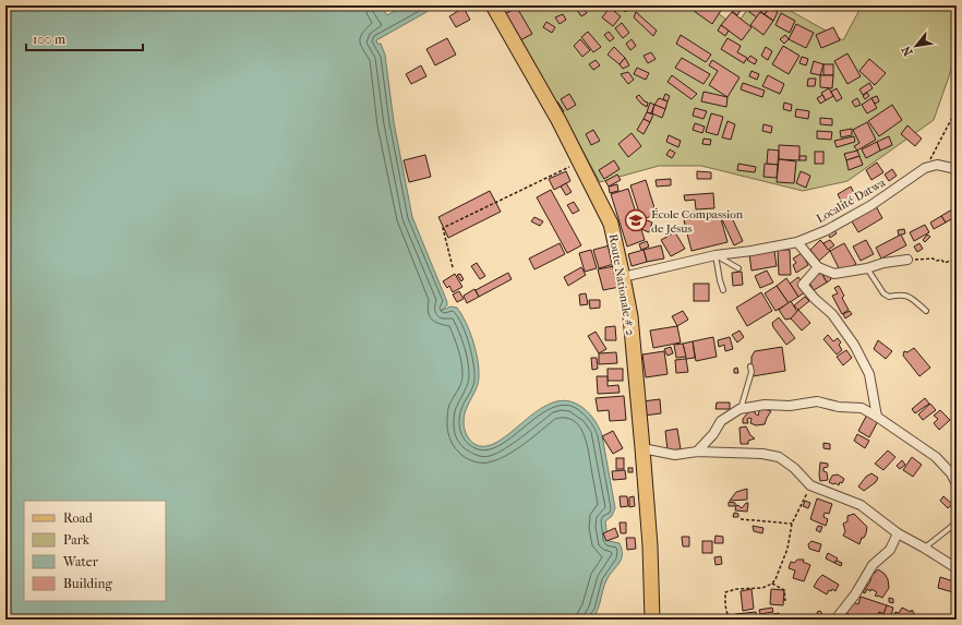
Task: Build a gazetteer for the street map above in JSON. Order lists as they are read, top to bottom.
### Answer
{
  "streets": {
    "main road": ["Route Nationale # 2"],
    "street": ["Localité Datwa"]
  },
  "crossings": [
    ["Localité Datwa", "Route Nationale # 2"]
  ],
  "places": {
    "school or university": ["École Compassion de Jésus"]
  },
  "legend": [
    "Road",
    "Park",
    "Water",
    "Building"
  ],
  "scale_bar": "100 m",
  "north": "bottom left"
}
